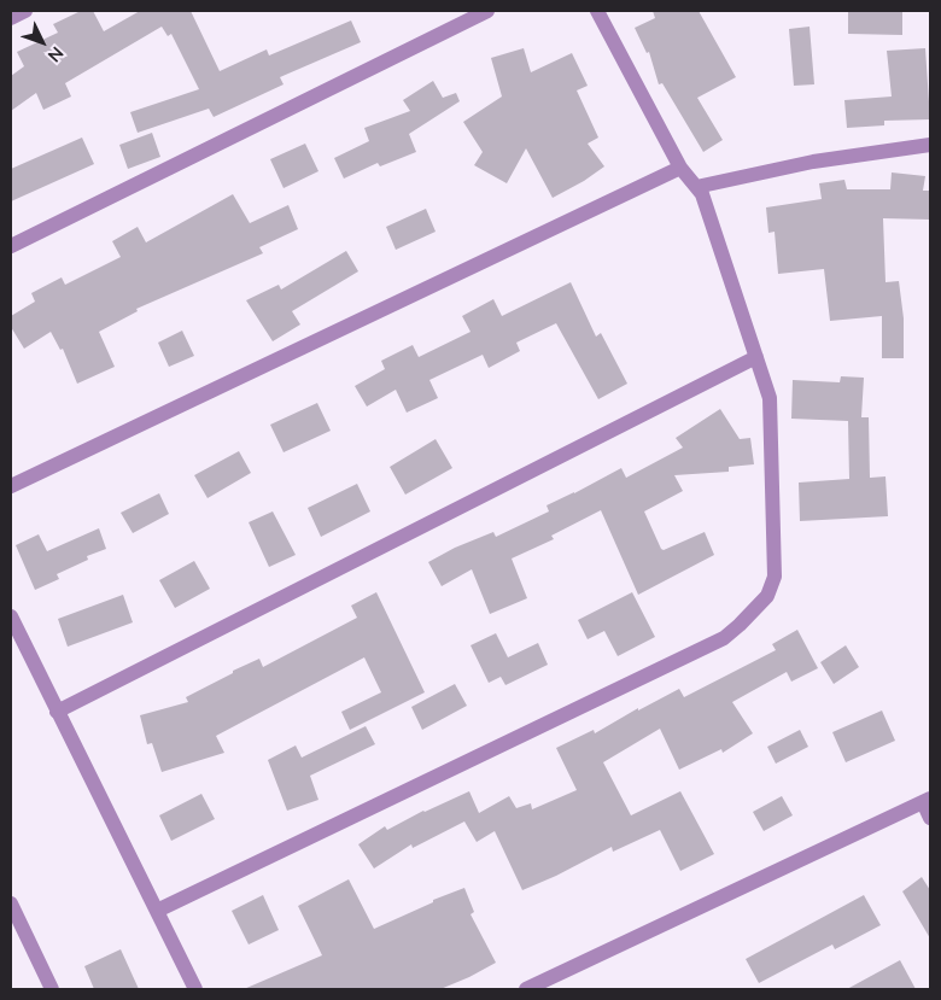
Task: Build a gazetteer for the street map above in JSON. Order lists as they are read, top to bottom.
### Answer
{
  "north": "bottom right"
}
